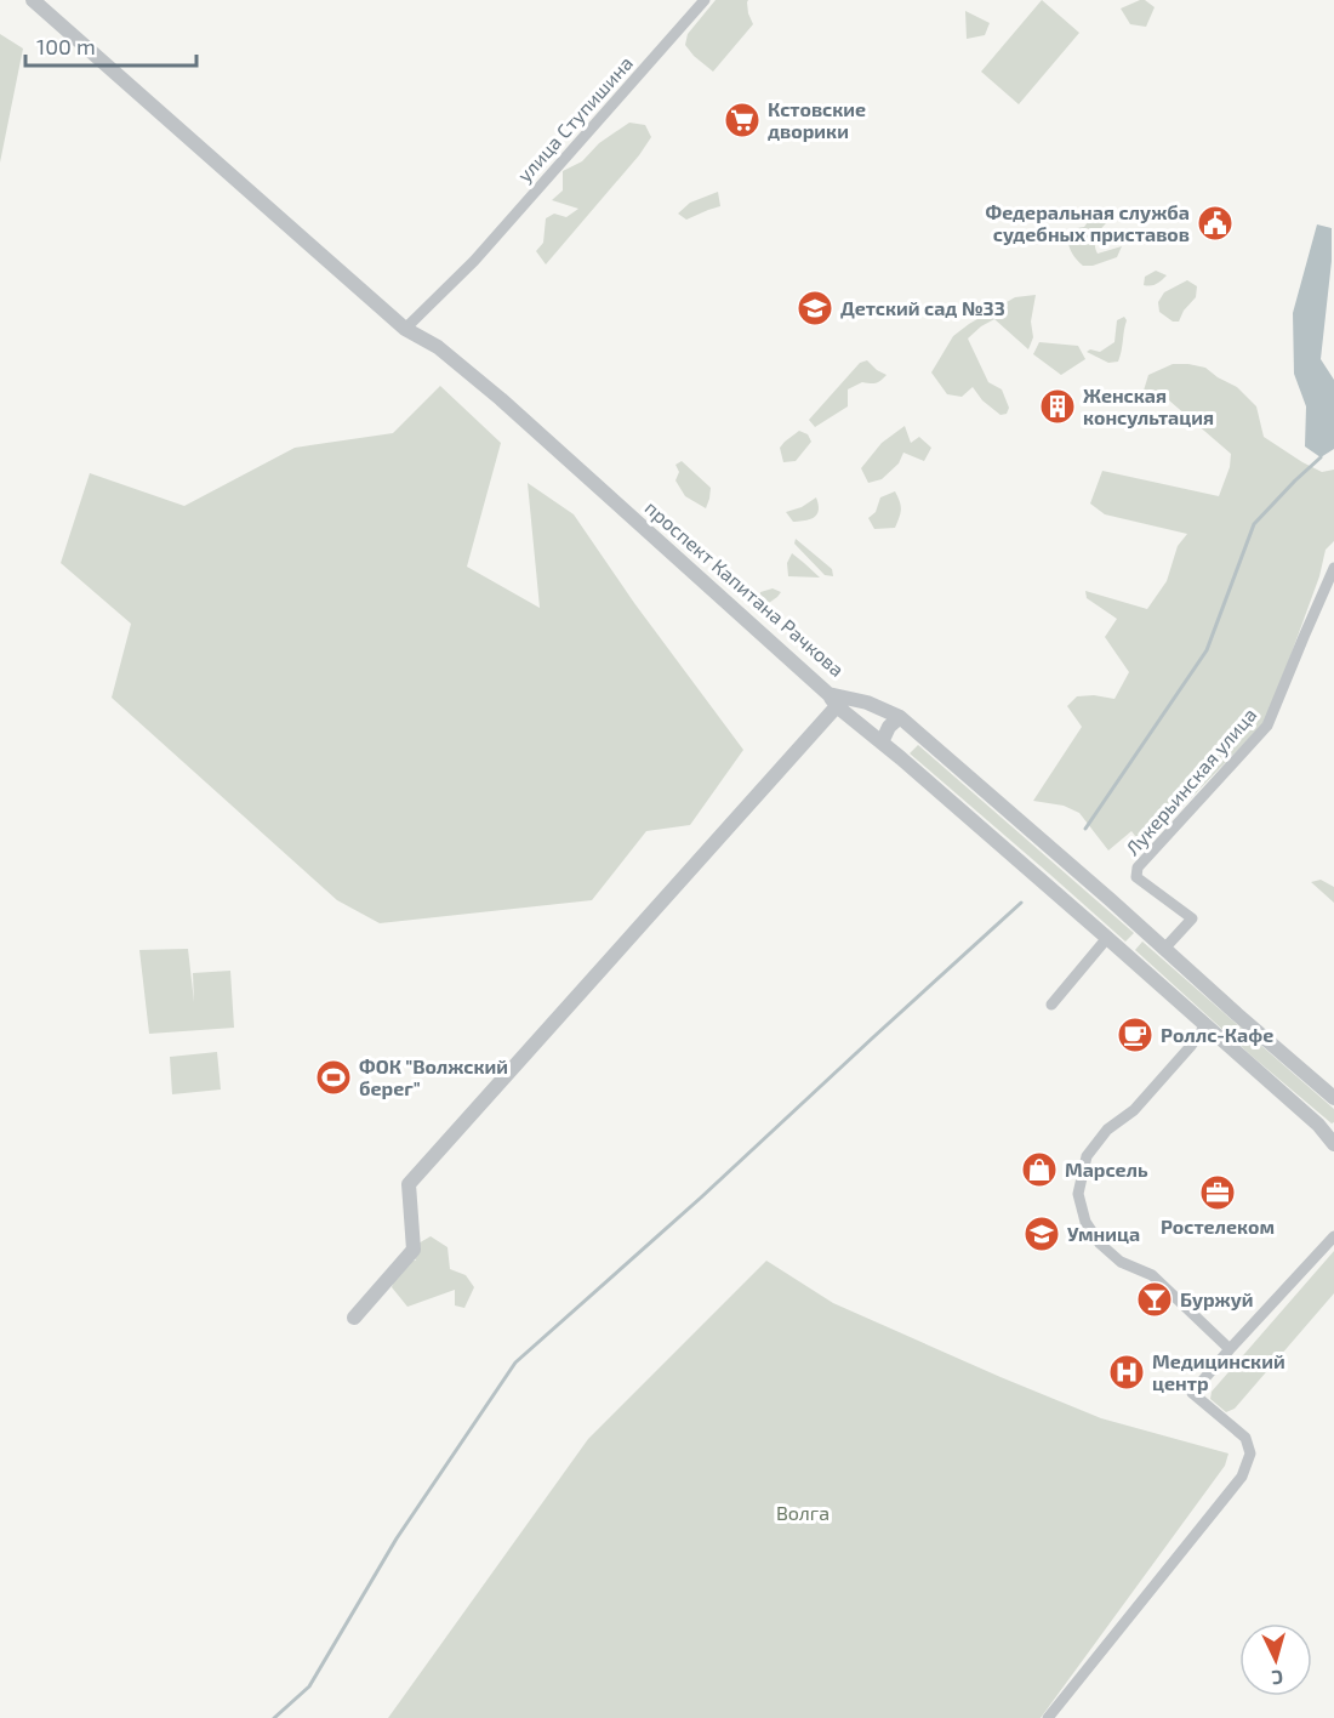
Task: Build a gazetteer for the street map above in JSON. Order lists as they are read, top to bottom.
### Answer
{
  "streets": {
    "street": ["улица Ступишина", "проспект Капитана Рачкова", "Лукерьинская улица"]
  },
  "crossings": [
    ["улица Ступишина", "проспект Капитана Рачкова"],
    ["проспект Капитана Рачкова", "Лукерьинская улица"]
  ],
  "parks": ["Волга"],
  "places": {
    "supermarket": ["Кстовские дворики"],
    "public building": ["Федеральная служба судебных приставов"],
    "school or university": ["Детский сад №33", "Умница"],
    "building": ["Женская консультация"],
    "cafe": ["Роллс-Кафе"],
    "sports": ["ФОК \"Волжский берег\""],
    "shop": ["Марсель"],
    "office": ["Ростелеком"],
    "bar": ["Буржуй"],
    "hospital": ["Медицинский центр"]
  },
  "scale_bar": "100 m",
  "north": "bottom"
}
